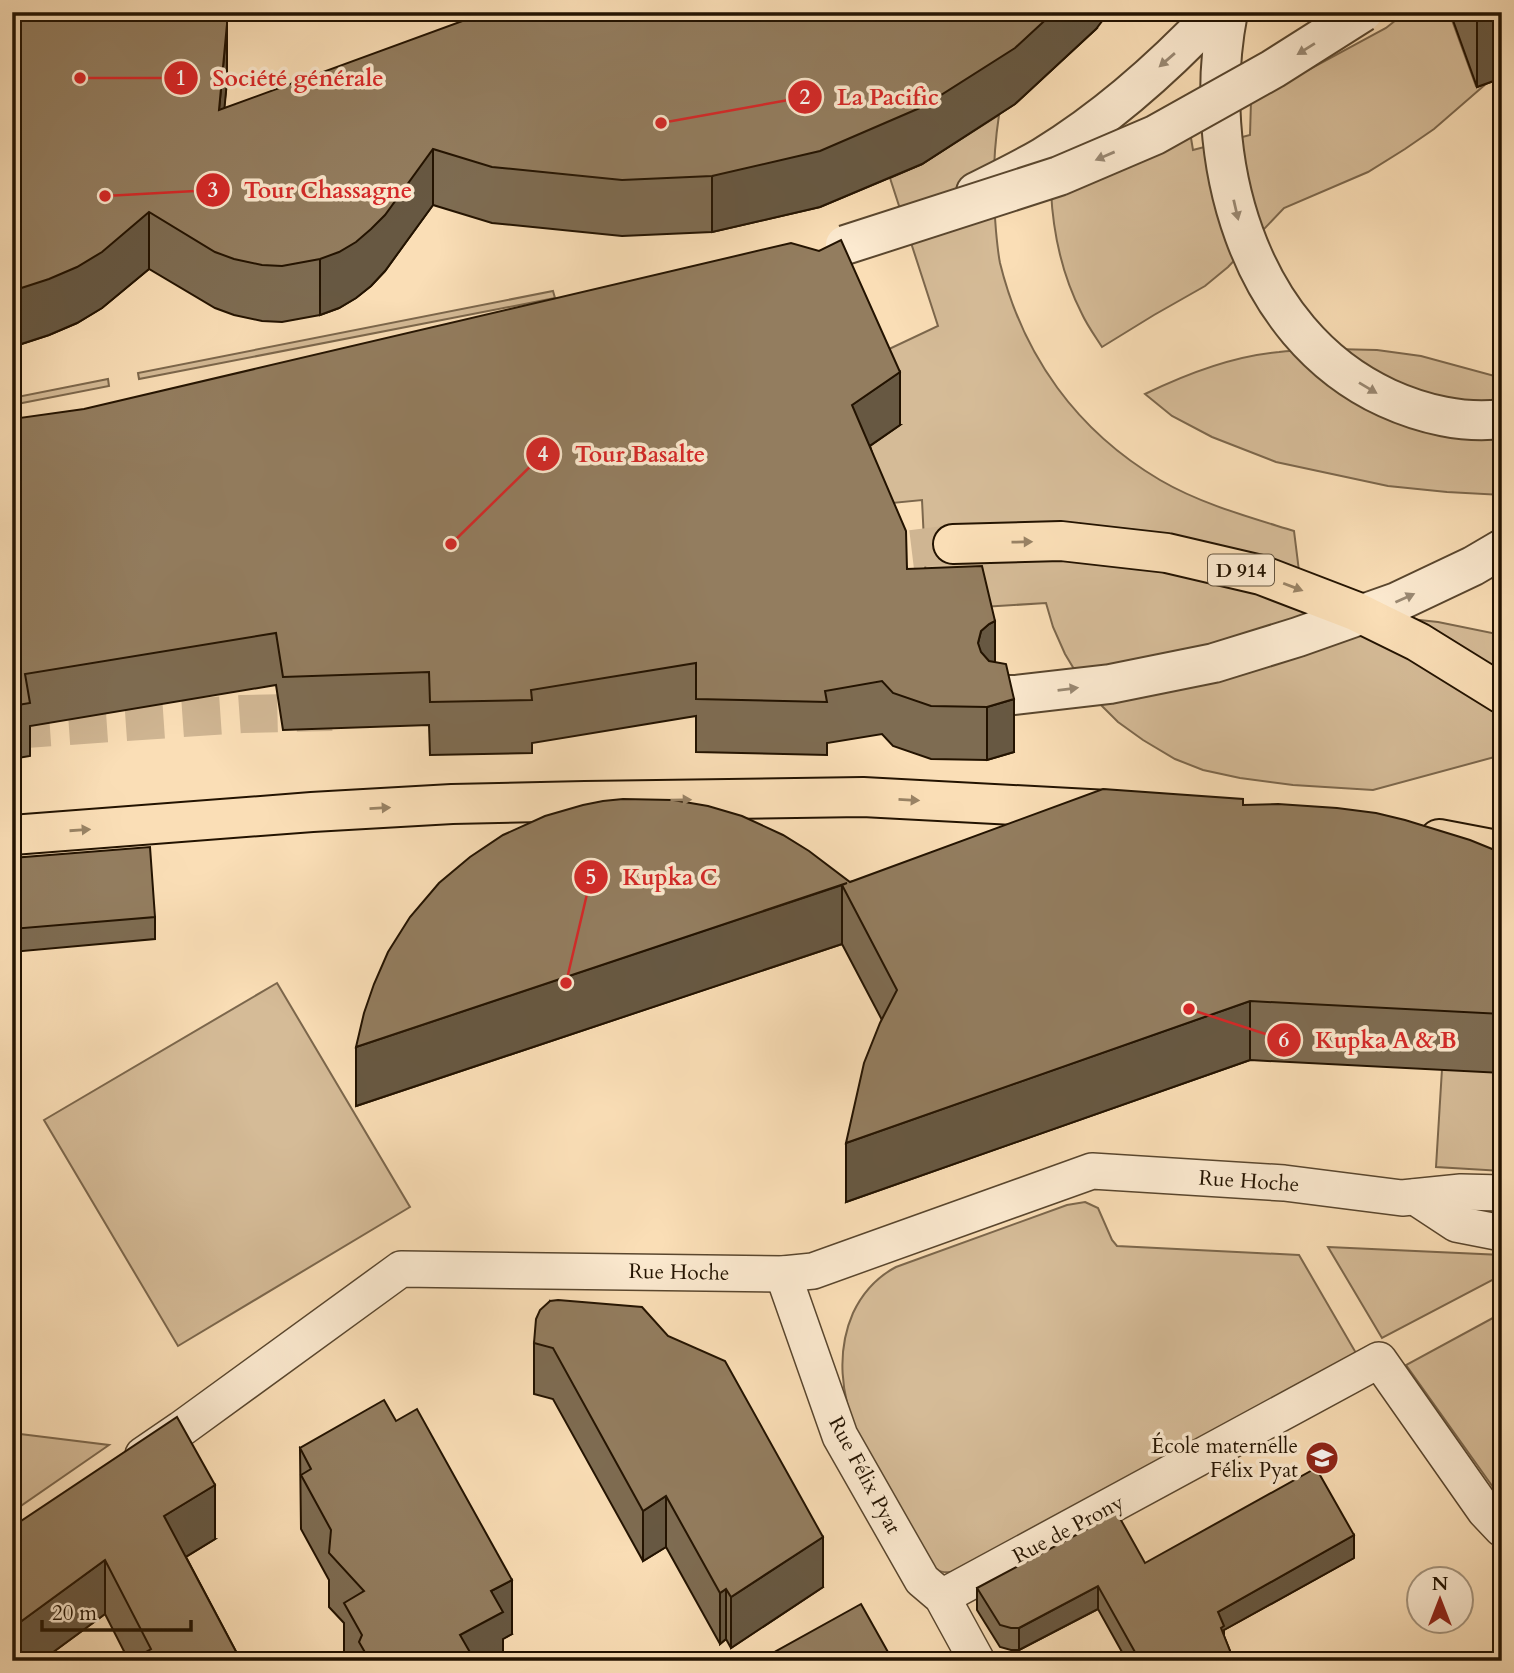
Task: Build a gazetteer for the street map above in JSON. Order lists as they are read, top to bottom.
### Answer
{
  "streets": {
    "main road": ["D 914"],
    "street": ["Rue Hoche", "Rue Félix Pyat", "Rue de Prony"]
  },
  "crossings": [
    ["Rue Hoche", "Rue Félix Pyat"],
    ["Rue Félix Pyat", "Rue de Prony"]
  ],
  "places": {
    "other": [
      "Société générale",
      "La Pacific",
      "Tour Chassagne",
      "Tour Basalte",
      "Kupka C",
      "Kupka A & B"
    ],
    "school or university": ["École maternelle Félix Pyat"]
  },
  "scale_bar": "20 m",
  "north": "top"
}
